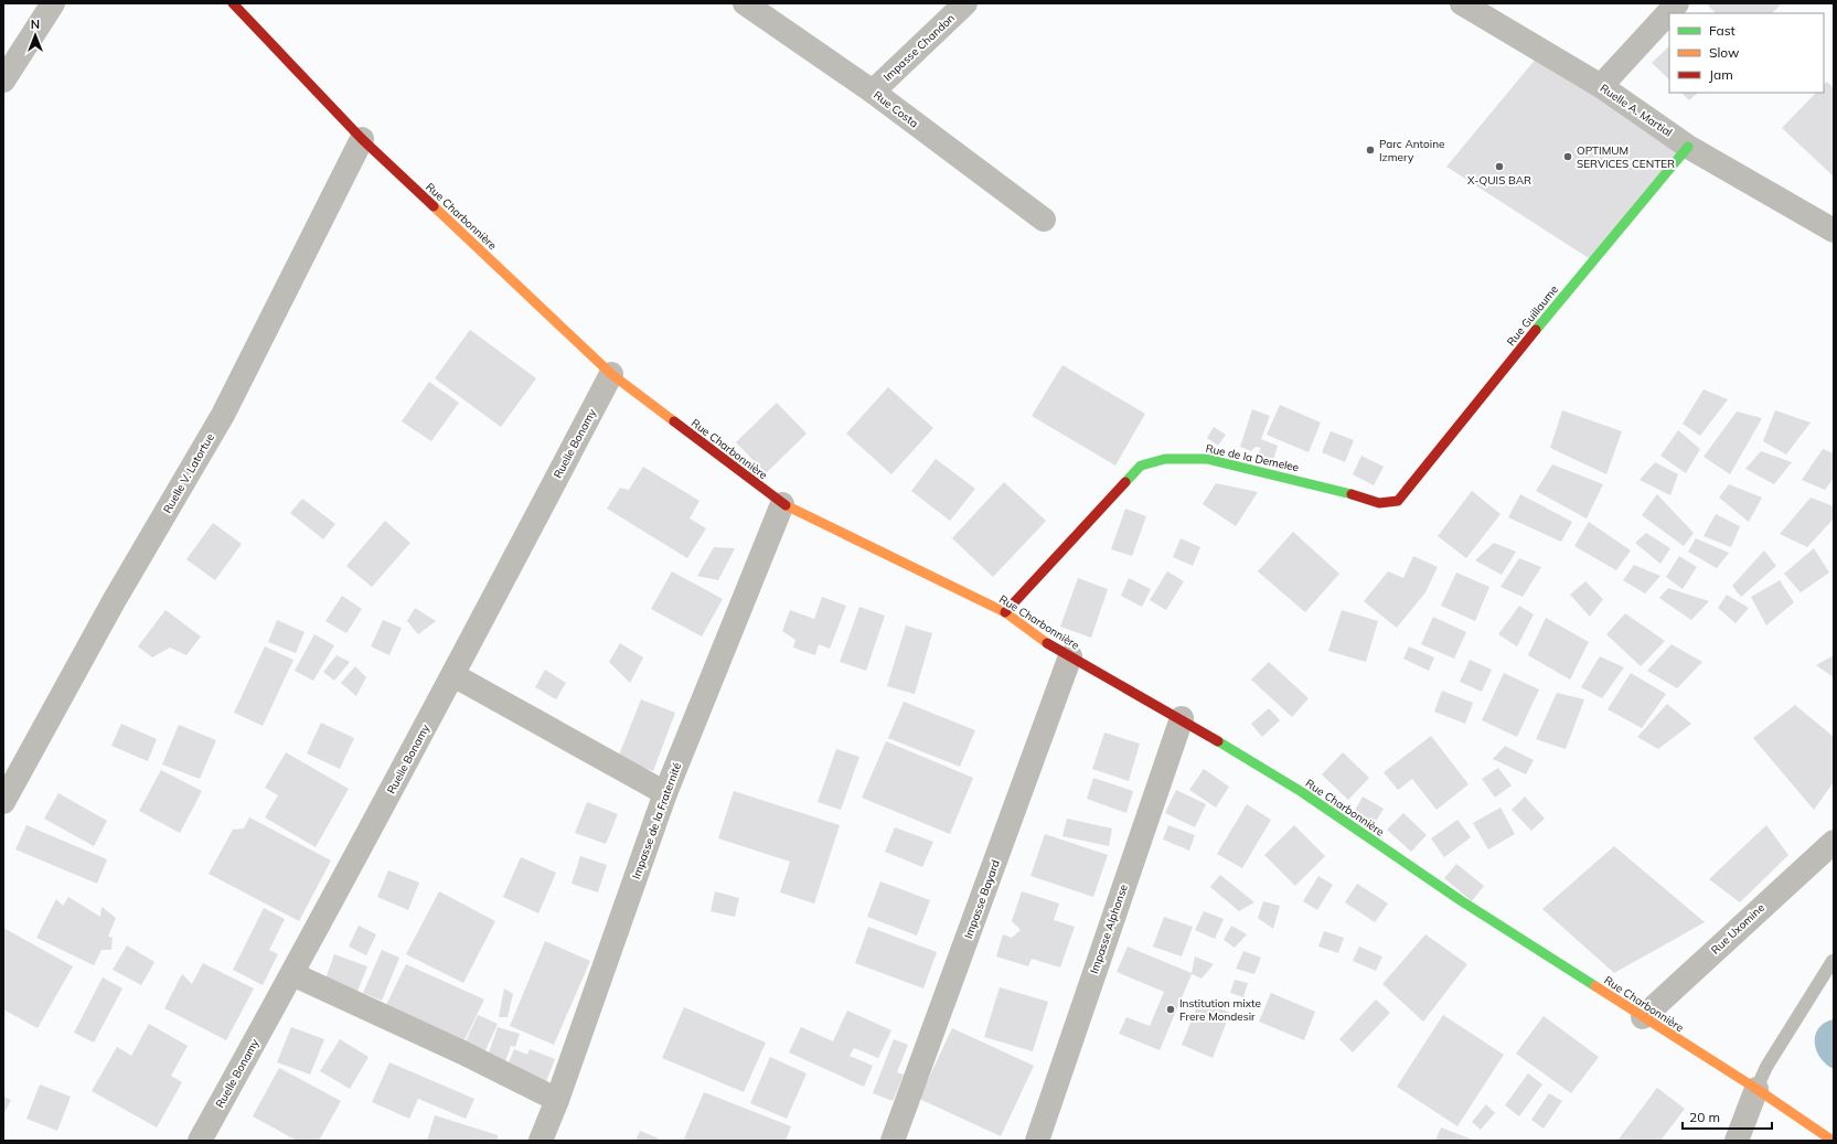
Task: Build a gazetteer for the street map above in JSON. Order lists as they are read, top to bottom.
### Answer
{
  "streets": {
    "street": [
      "Impasse Chandon",
      "Rue Costa",
      "Ruelle A. Martial",
      "Rue Charbonnière",
      "Rue Guillaume",
      "Ruelle Bonamy",
      "Rue de la Demelee",
      "Ruelle V. Latortue",
      "Impasse de la Fraternité",
      "Impasse Bayard",
      "Impasse Alphonse",
      "Rue Uxomine"
    ]
  },
  "crossings": [
    ["Impasse Chandon", "Rue Costa"],
    ["Ruelle A. Martial", "Rue Guillaume"],
    ["Rue Charbonnière", "Ruelle Bonamy"],
    ["Rue Charbonnière", "Rue de la Demelee"],
    ["Rue Charbonnière", "Ruelle V. Latortue"],
    ["Rue Charbonnière", "Impasse de la Fraternité"],
    ["Rue Charbonnière", "Impasse Bayard"],
    ["Rue Charbonnière", "Impasse Alphonse"],
    ["Rue Charbonnière", "Rue Uxomine"],
    ["Rue Guillaume", "Rue de la Demelee"]
  ],
  "places": [
    "Parc Antoine Izmery",
    "OPTIMUM SERVICES CENTER",
    "X-QUIS BAR",
    "Institution mixte Frere Mondesir"
  ],
  "legend": ["Fast", "Slow", "Jam"],
  "scale_bar": "20 m",
  "north": "top"
}
